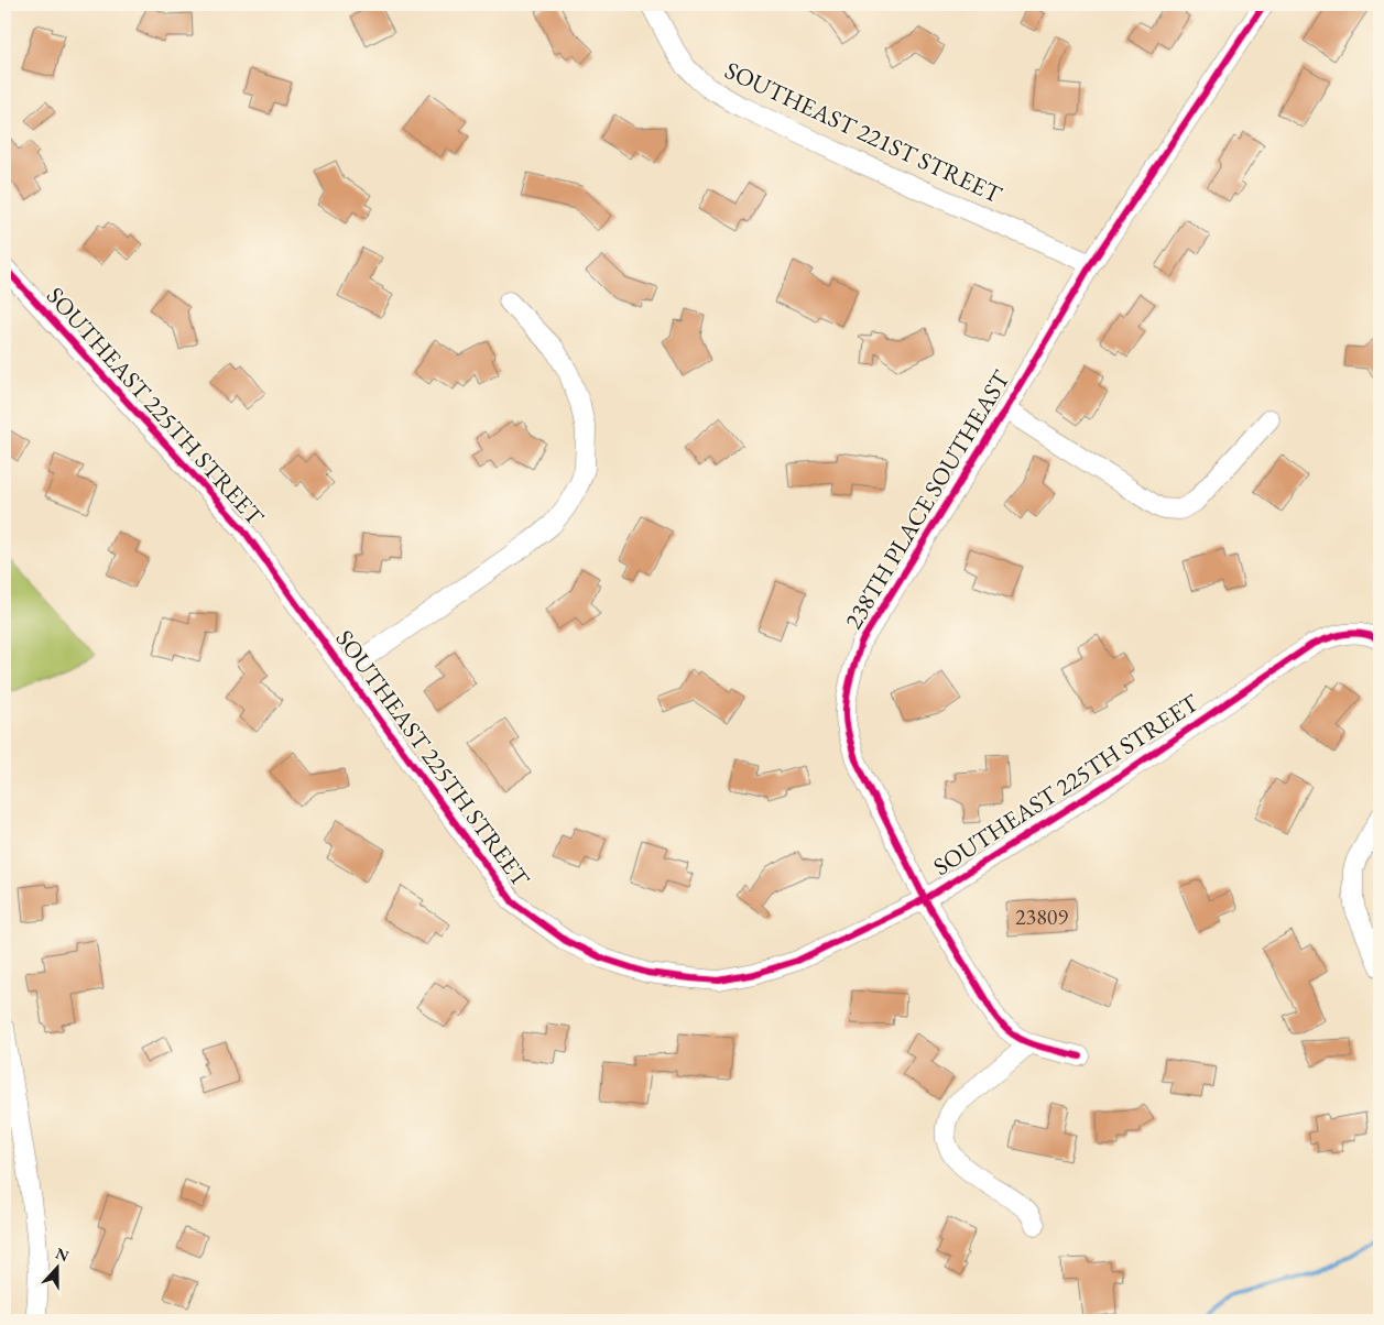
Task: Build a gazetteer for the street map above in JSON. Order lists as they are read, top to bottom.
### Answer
{
  "streets": {
    "street": ["SOUTHEAST 221ST STREET", "SOUTHEAST 225TH STREET", "238TH PLACE SOUTHEAST"]
  },
  "crossings": [
    ["SOUTHEAST 221ST STREET", "238TH PLACE SOUTHEAST"],
    ["SOUTHEAST 225TH STREET", "238TH PLACE SOUTHEAST"]
  ],
  "house_numbers": ["23809"],
  "north": "top"
}
